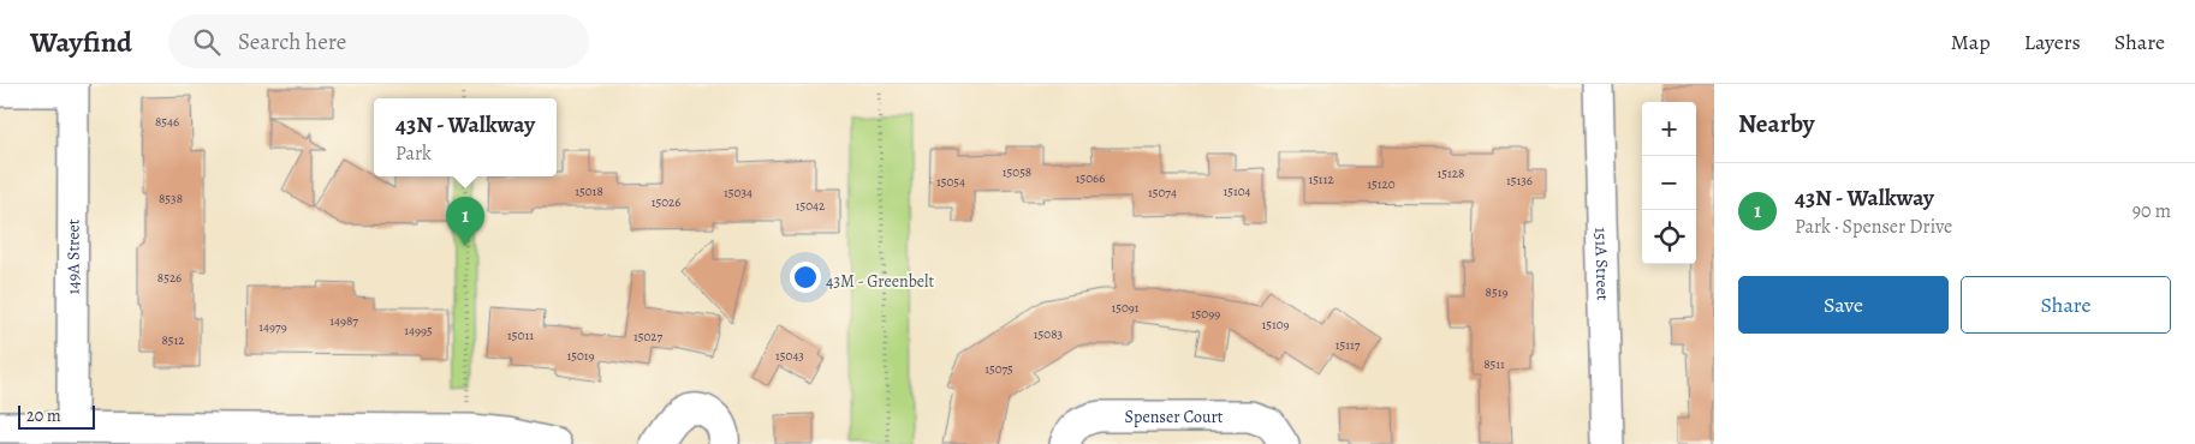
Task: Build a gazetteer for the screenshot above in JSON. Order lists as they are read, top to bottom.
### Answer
{
  "streets": {
    "street": ["149A Street", "151A Street", "Spenser Court"]
  },
  "parks": ["43M - Greenbelt"],
  "house_numbers": [
    "8546",
    "15058",
    "15128",
    "15066",
    "15112",
    "15136",
    "15054",
    "15120",
    "15018",
    "15104",
    "15034",
    "15074",
    "8538",
    "15026",
    "15042",
    "8526",
    "8519",
    "15091",
    "15099",
    "14987",
    "15109",
    "14979",
    "14995",
    "15083",
    "15011",
    "15027",
    "8512",
    "15117",
    "15019",
    "15043",
    "8511",
    "15075"
  ],
  "scale_bar": "20 m",
  "page": {
    "header": "Wayfind",
    "search": "Search here",
    "nav": ["Map", "Layers", "Share"],
    "heading": "Nearby",
    "popup": ["43N - Walkway", "Park"],
    "map_buttons": ["+", "−"],
    "list": [
      {
        "mark": "1",
        "name": "43N - Walkway",
        "note": "Park · Spenser Drive",
        "value": "90 m"
      }
    ],
    "pins": "1",
    "buttons": ["Save", "Share"],
    "scale": "20 m"
  }
}
